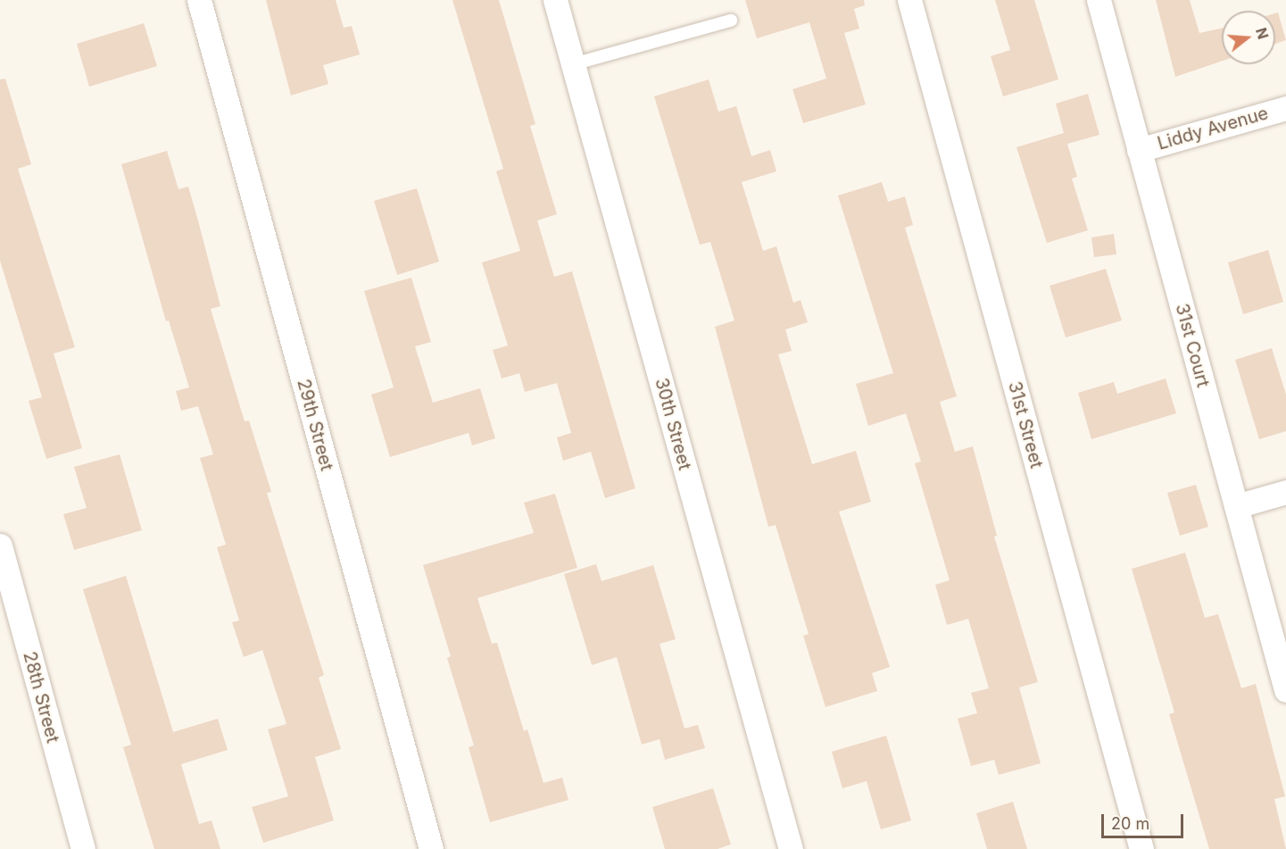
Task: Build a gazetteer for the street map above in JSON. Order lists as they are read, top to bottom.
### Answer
{
  "streets": {
    "street": [
      "Liddy Avenue",
      "31st Court",
      "30th Street",
      "29th Street",
      "31st Street",
      "28th Street"
    ]
  },
  "crossings": [
    ["Liddy Avenue", "31st Court"]
  ],
  "scale_bar": "20 m",
  "north": "right"
}
